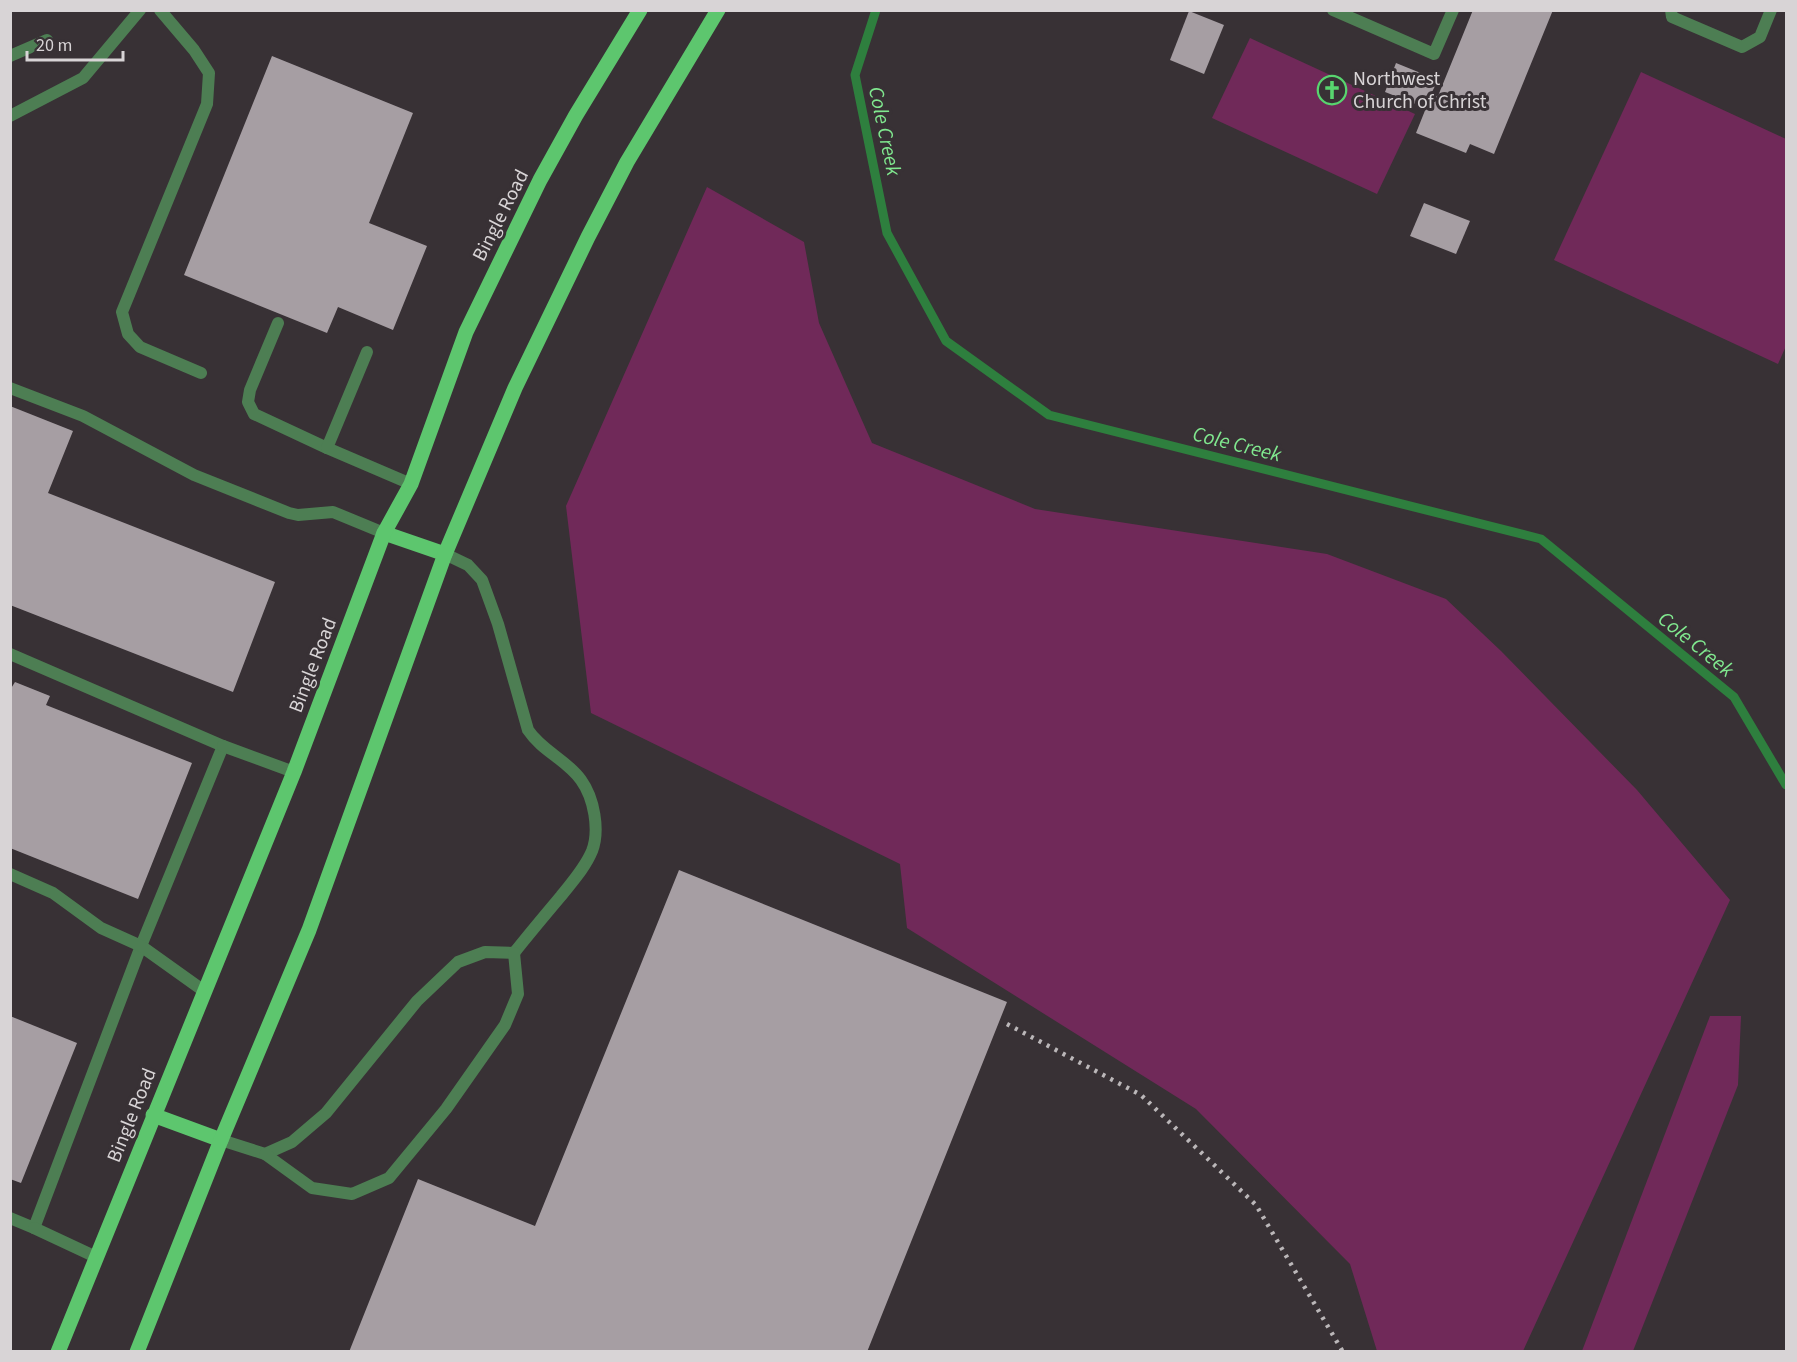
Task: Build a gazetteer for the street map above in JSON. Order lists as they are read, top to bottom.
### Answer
{
  "streets": {
    "main road": ["Bingle Road"]
  },
  "water": ["Cole Creek"],
  "places": {
    "church": ["Northwest Church of Christ"]
  },
  "scale_bar": "20 m"
}
